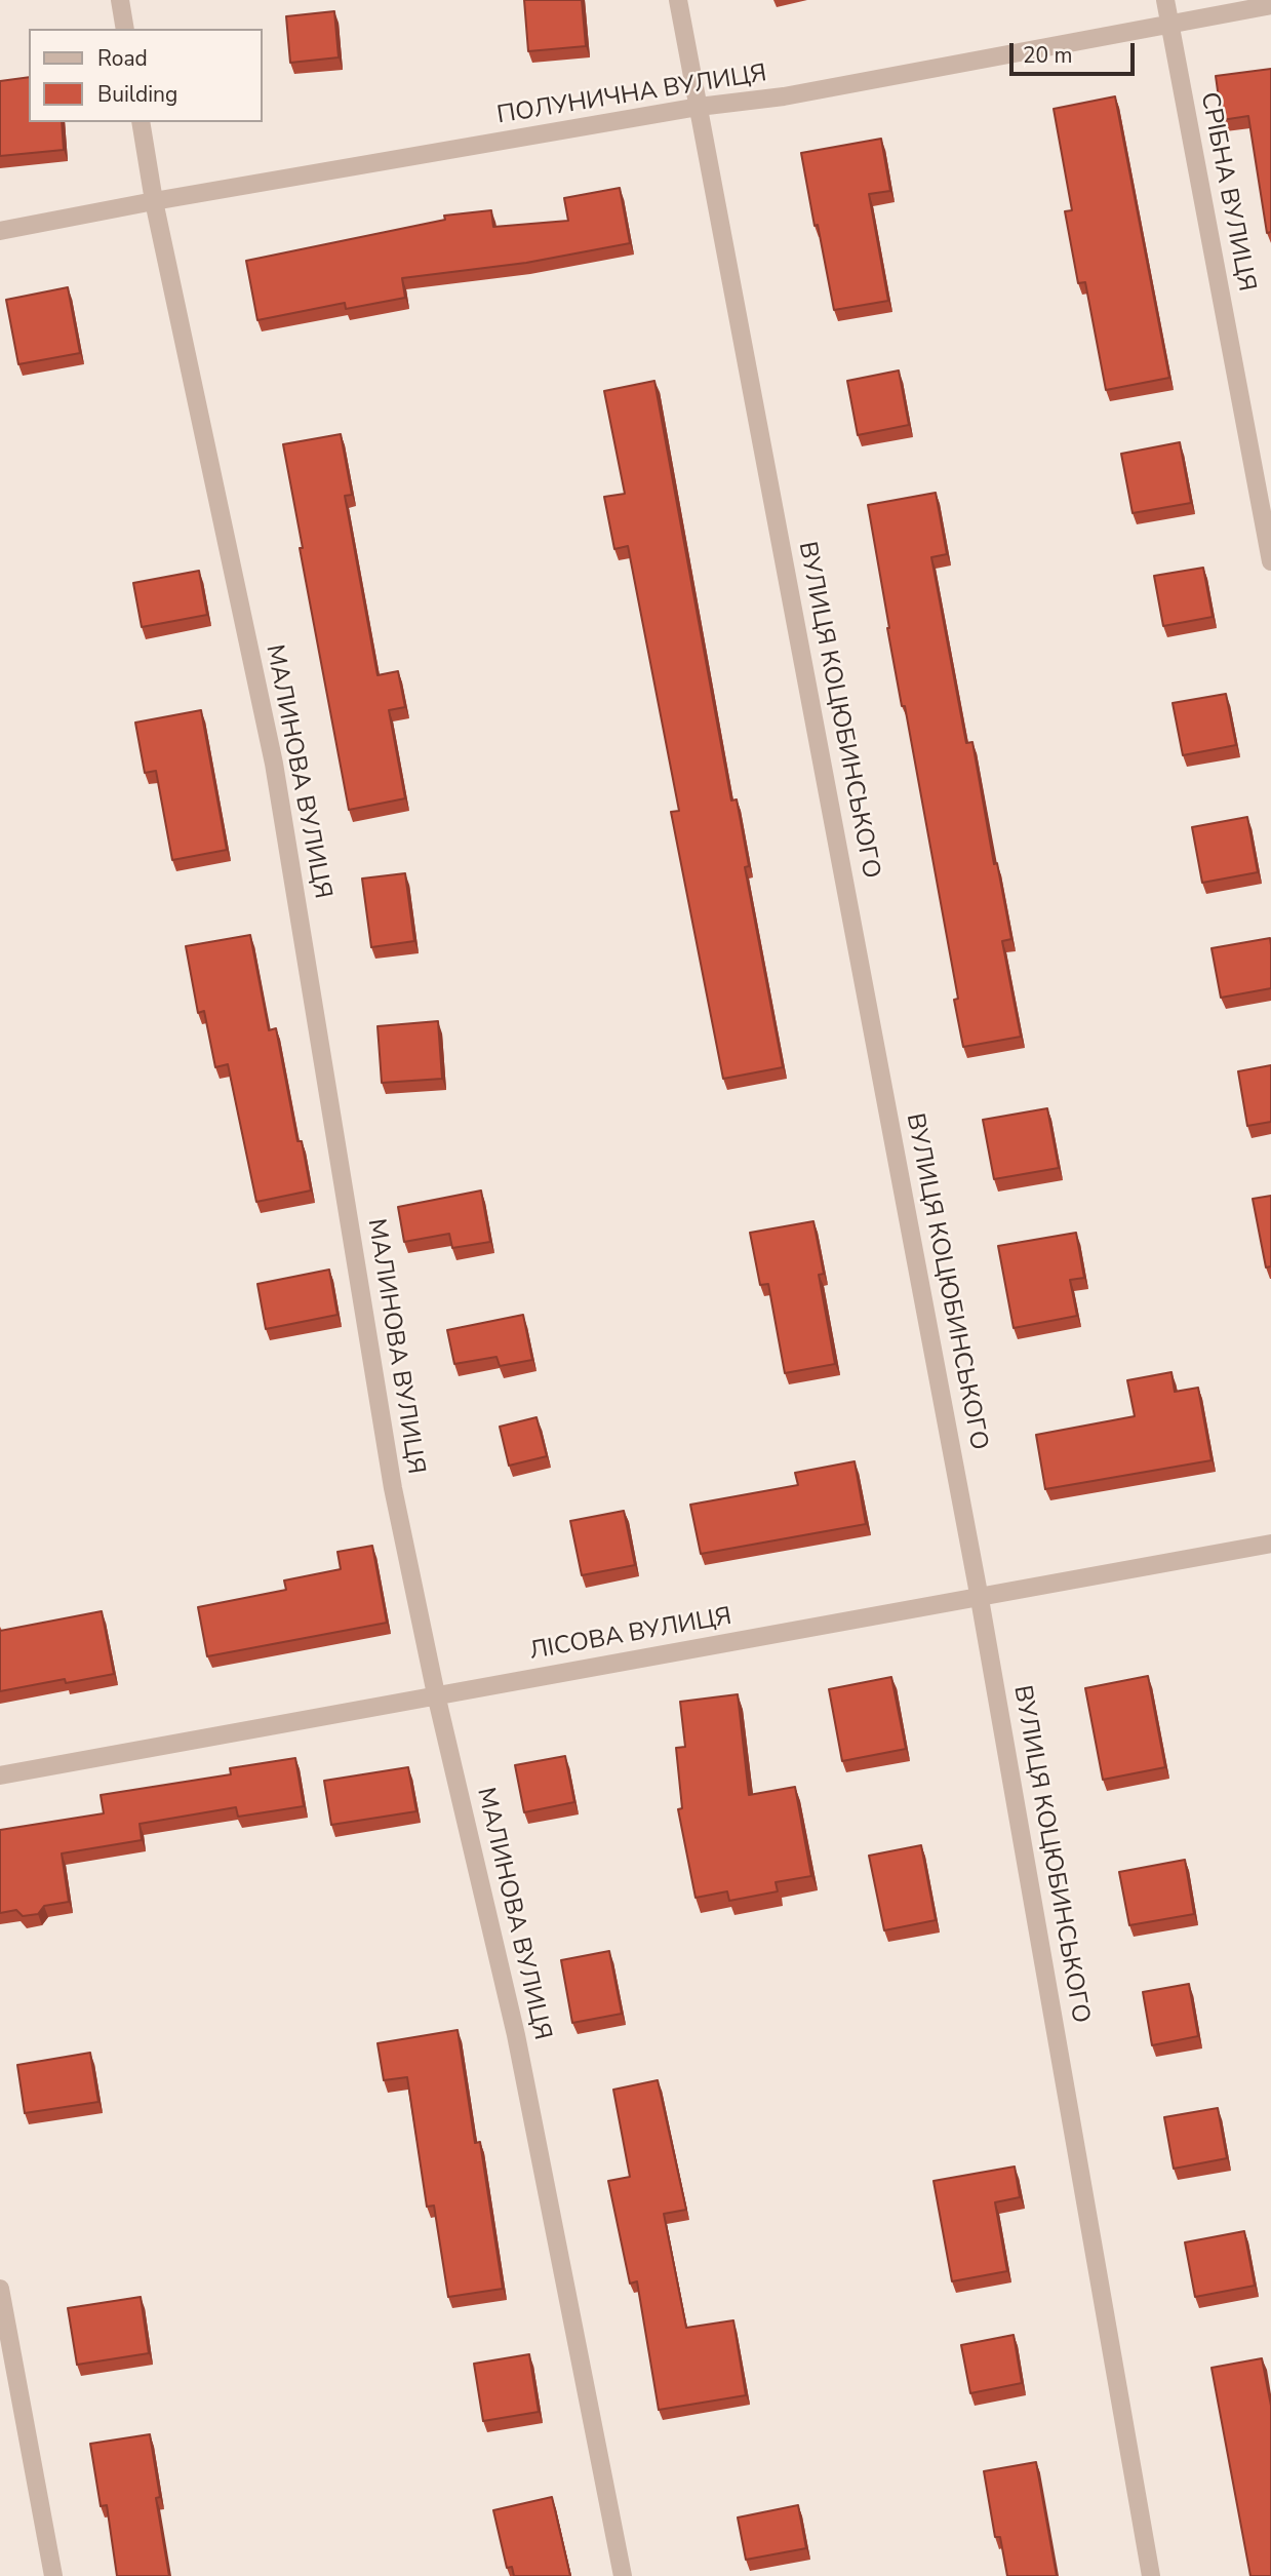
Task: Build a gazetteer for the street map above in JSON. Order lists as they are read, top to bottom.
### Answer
{
  "streets": {
    "street": [
      "ПОЛУНИЧНА ВУЛИЦЯ",
      "СРІБНА ВУЛИЦЯ",
      "ВУЛИЦЯ КОЦЮБИНСЬКОГО",
      "МАЛИНОВА ВУЛИЦЯ",
      "ЛІСОВА ВУЛИЦЯ"
    ]
  },
  "crossings": [
    ["ПОЛУНИЧНА ВУЛИЦЯ", "СРІБНА ВУЛИЦЯ"],
    ["ПОЛУНИЧНА ВУЛИЦЯ", "ВУЛИЦЯ КОЦЮБИНСЬКОГО"],
    ["ПОЛУНИЧНА ВУЛИЦЯ", "МАЛИНОВА ВУЛИЦЯ"],
    ["ВУЛИЦЯ КОЦЮБИНСЬКОГО", "ЛІСОВА ВУЛИЦЯ"],
    ["МАЛИНОВА ВУЛИЦЯ", "ЛІСОВА ВУЛИЦЯ"]
  ],
  "legend": ["Road", "Building"],
  "scale_bar": "20 m"
}
